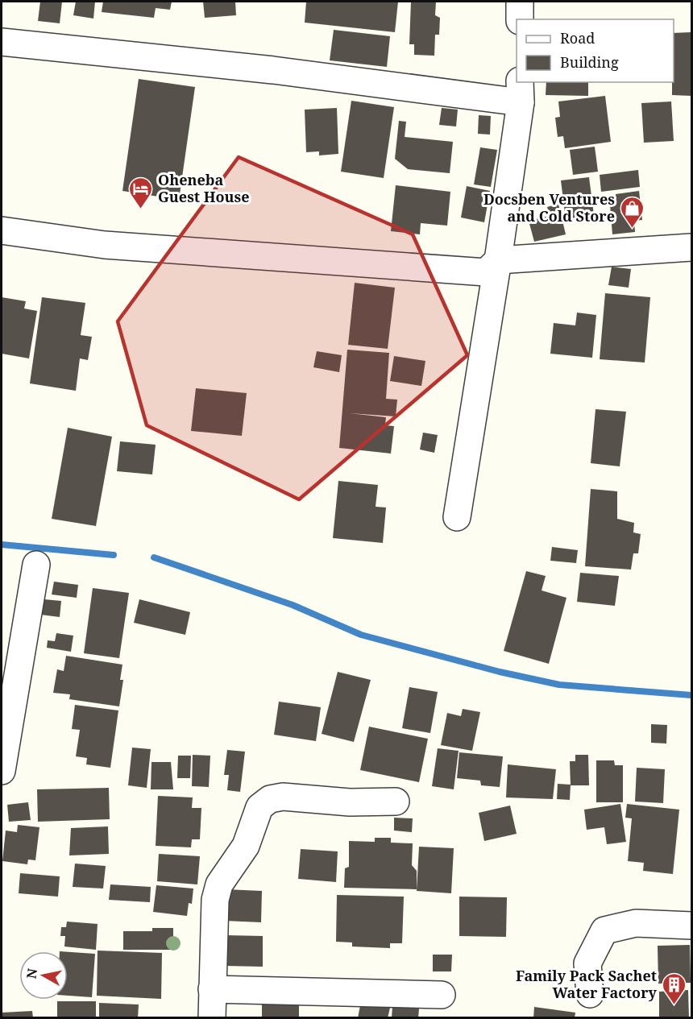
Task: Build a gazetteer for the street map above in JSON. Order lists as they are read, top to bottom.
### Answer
{
  "places": {
    "hotel": ["Oheneba Guest House"],
    "shop": ["Docsben Ventures and Cold Store"],
    "building": ["Family Pack Sachet Water Factory"]
  },
  "legend": ["Road", "Building"],
  "north": "left"
}
